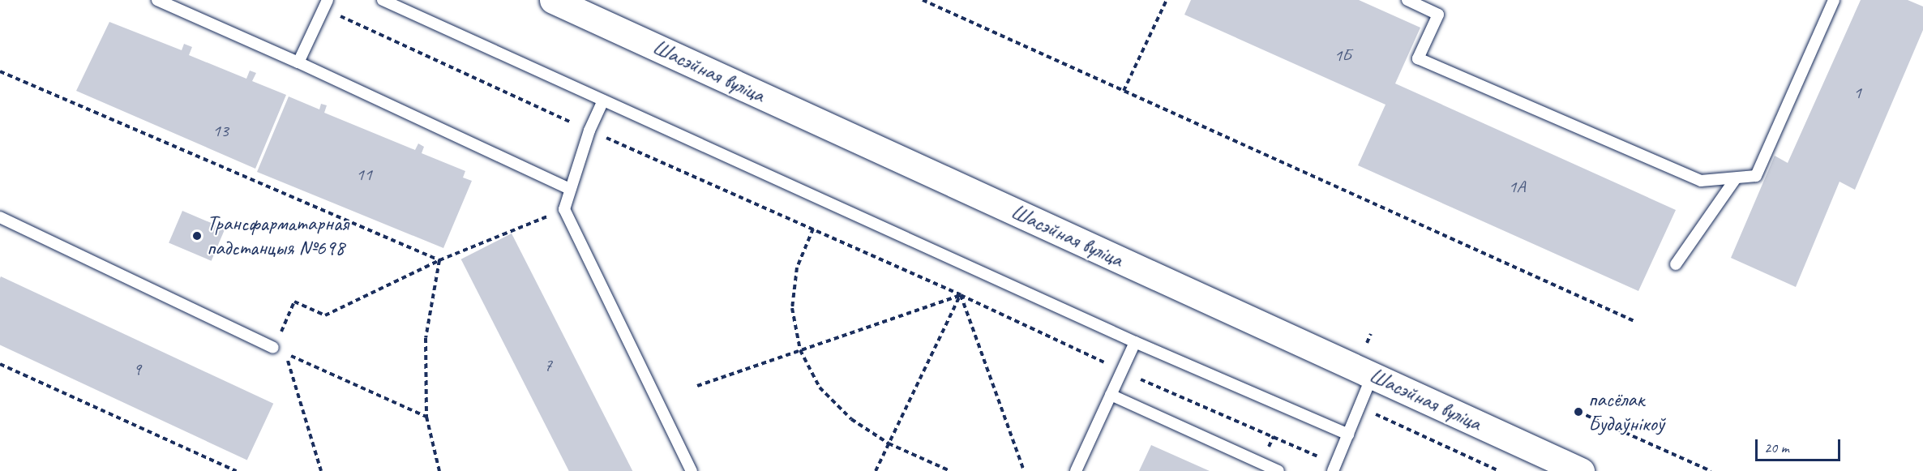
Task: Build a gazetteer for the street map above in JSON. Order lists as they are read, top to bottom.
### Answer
{
  "streets": {
    "main road": ["Шасэйная вуліца"]
  },
  "places": ["Трансфарматарная падстанцыя №698", "пасёлак Будаўнікоў"],
  "house_numbers": [
    "1Б",
    "1",
    "13",
    "11",
    "1А",
    "7",
    "9"
  ],
  "scale_bar": "20 m"
}
